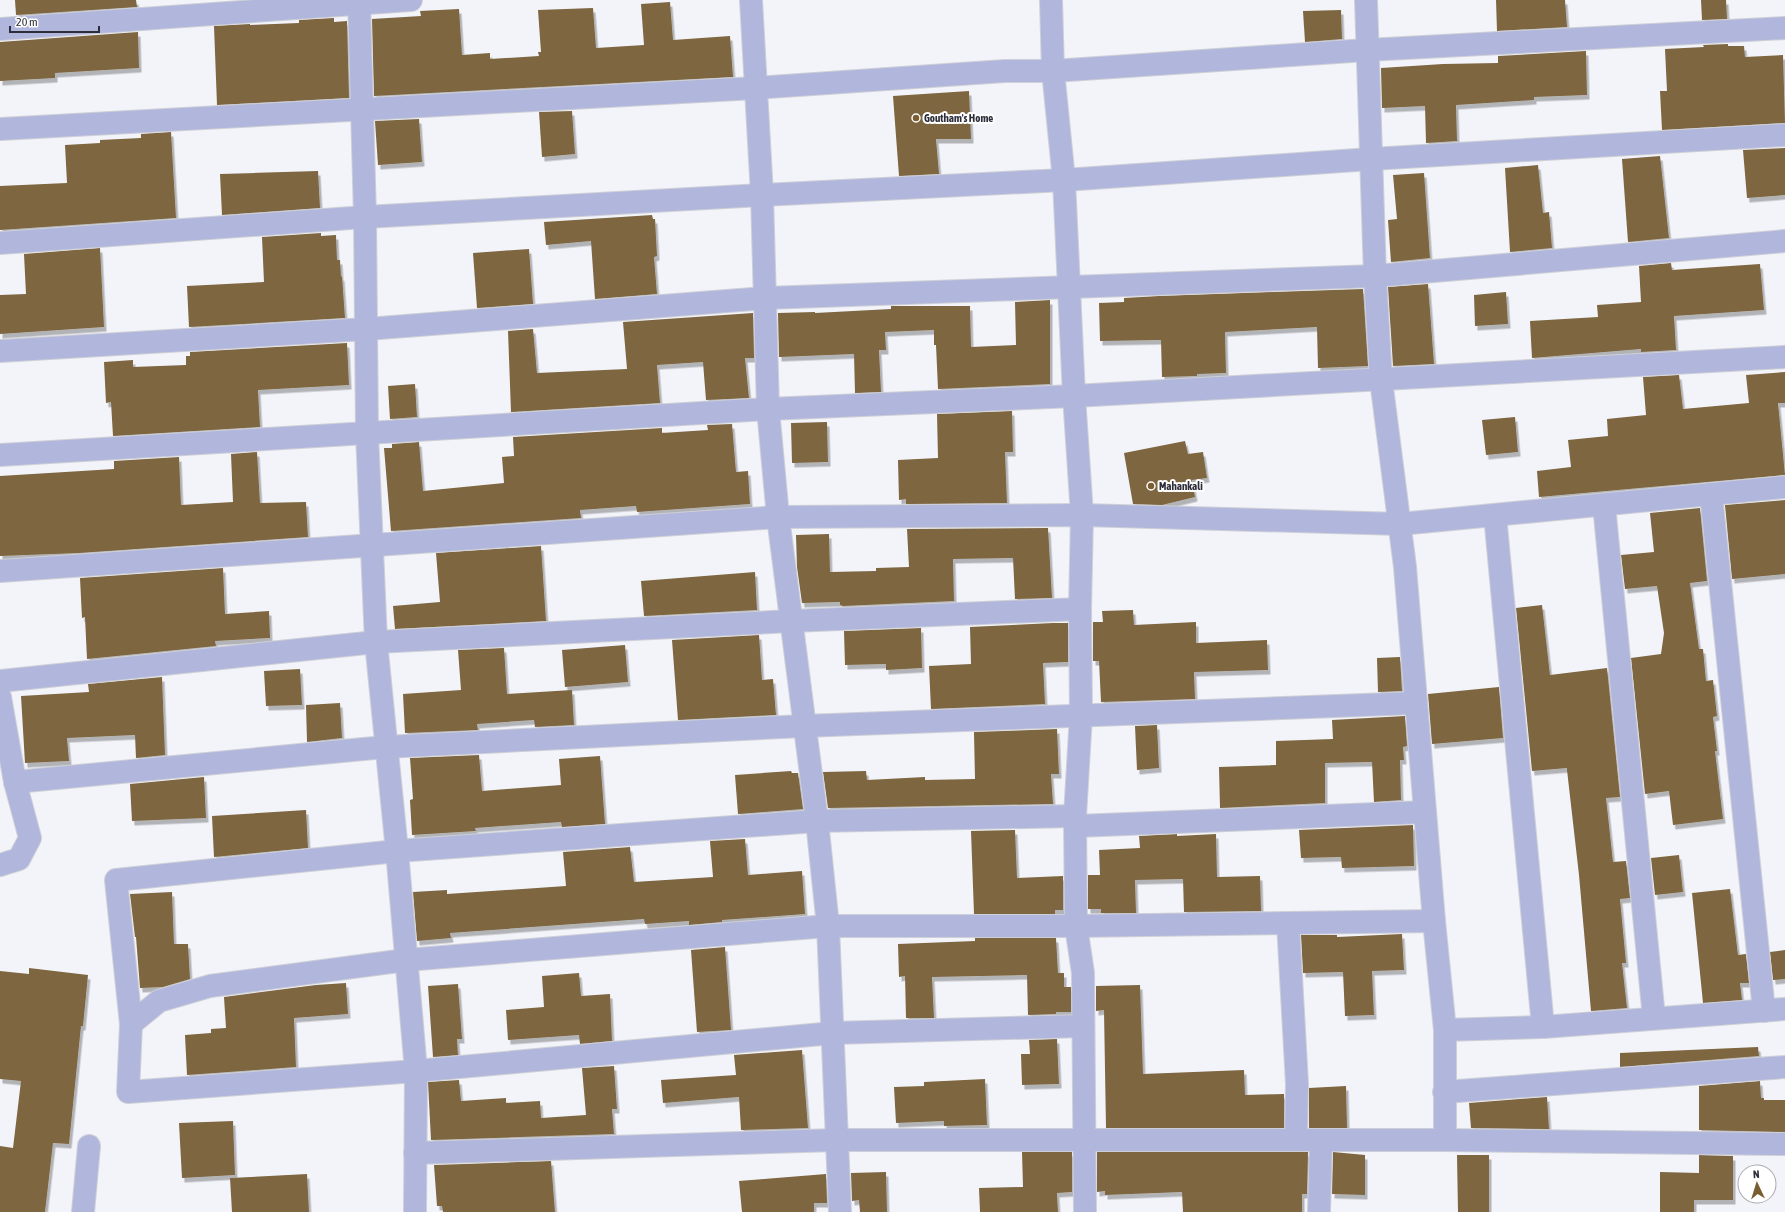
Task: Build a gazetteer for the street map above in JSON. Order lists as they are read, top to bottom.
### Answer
{
  "places": ["Goutham's Home", "Mahankali"],
  "scale_bar": "20 m",
  "north": "top"
}
